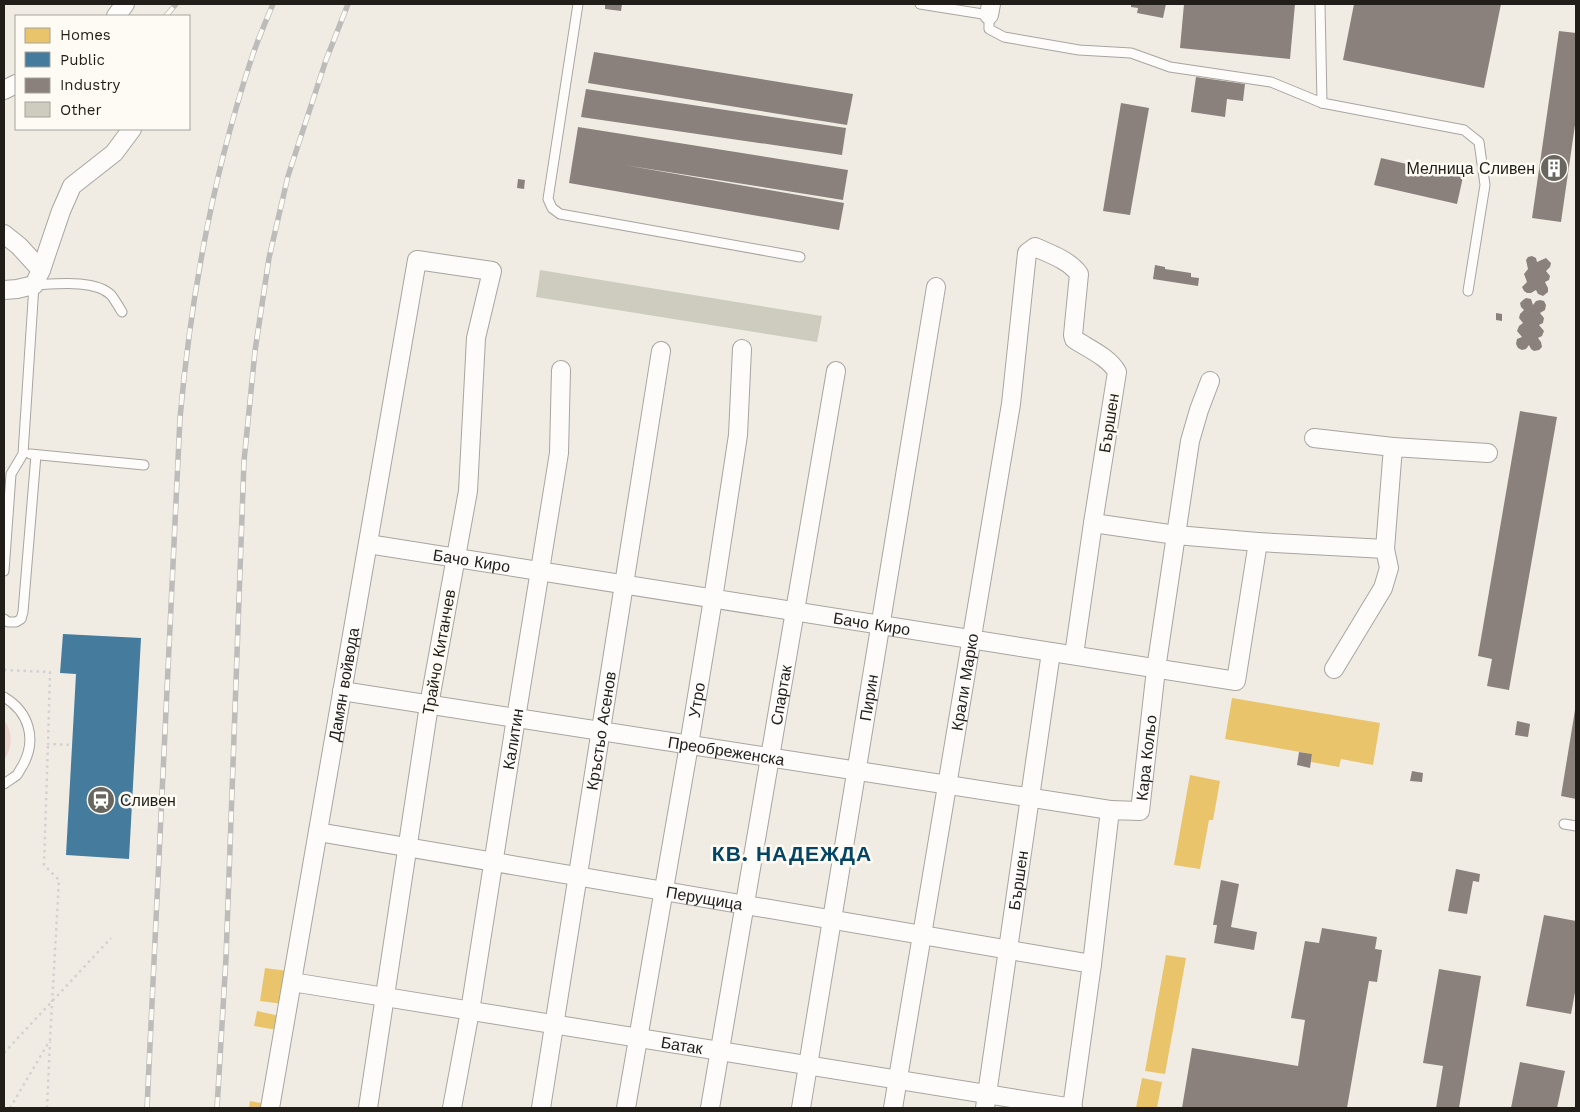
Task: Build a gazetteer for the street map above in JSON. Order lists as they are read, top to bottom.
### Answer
{
  "streets": {
    "street": [
      "Бършен",
      "Бачо Киро",
      "Трайчо Китанчев",
      "Крали Марко",
      "Дамян войвода",
      "Спартак",
      "Пирин",
      "Утро",
      "Кръстьо Асенов",
      "Калитин",
      "Преобреженска",
      "Кара Кольо",
      "Перущица",
      "Батак"
    ]
  },
  "crossings": [
    ["Бършен", "Бачо Киро"],
    ["Бършен", "Крали Марко"],
    ["Бършен", "Преобреженска"],
    ["Бършен", "Перущица"],
    ["Бършен", "Батак"],
    ["Бачо Киро", "Трайчо Китанчев"],
    ["Бачо Киро", "Крали Марко"],
    ["Бачо Киро", "Дамян войвода"],
    ["Бачо Киро", "Спартак"],
    ["Бачо Киро", "Пирин"],
    ["Бачо Киро", "Утро"],
    ["Бачо Киро", "Кръстьо Асенов"],
    ["Бачо Киро", "Калитин"],
    ["Бачо Киро", "Кара Кольо"],
    ["Трайчо Китанчев", "Дамян войвода"],
    ["Трайчо Китанчев", "Преобреженска"],
    ["Трайчо Китанчев", "Перущица"],
    ["Трайчо Китанчев", "Батак"],
    ["Крали Марко", "Преобреженска"],
    ["Крали Марко", "Перущица"],
    ["Крали Марко", "Батак"],
    ["Дамян войвода", "Преобреженска"],
    ["Дамян войвода", "Перущица"],
    ["Дамян войвода", "Батак"],
    ["Спартак", "Преобреженска"],
    ["Спартак", "Перущица"],
    ["Спартак", "Батак"],
    ["Пирин", "Преобреженска"],
    ["Пирин", "Перущица"],
    ["Пирин", "Батак"],
    ["Утро", "Преобреженска"],
    ["Утро", "Перущица"],
    ["Утро", "Батак"],
    ["Кръстьо Асенов", "Преобреженска"],
    ["Кръстьо Асенов", "Перущица"],
    ["Кръстьо Асенов", "Батак"],
    ["Калитин", "Преобреженска"],
    ["Калитин", "Перущица"],
    ["Калитин", "Батак"],
    ["Преобреженска", "Кара Кольо"],
    ["Кара Кольо", "Перущица"],
    ["Кара Кольо", "Батак"]
  ],
  "districts": ["КВ. НАДЕЖДА"],
  "places": {
    "building": ["Мелница Сливен"],
    "station": ["Сливен"]
  },
  "legend": [
    "Homes",
    "Public",
    "Industry",
    "Other"
  ]
}
